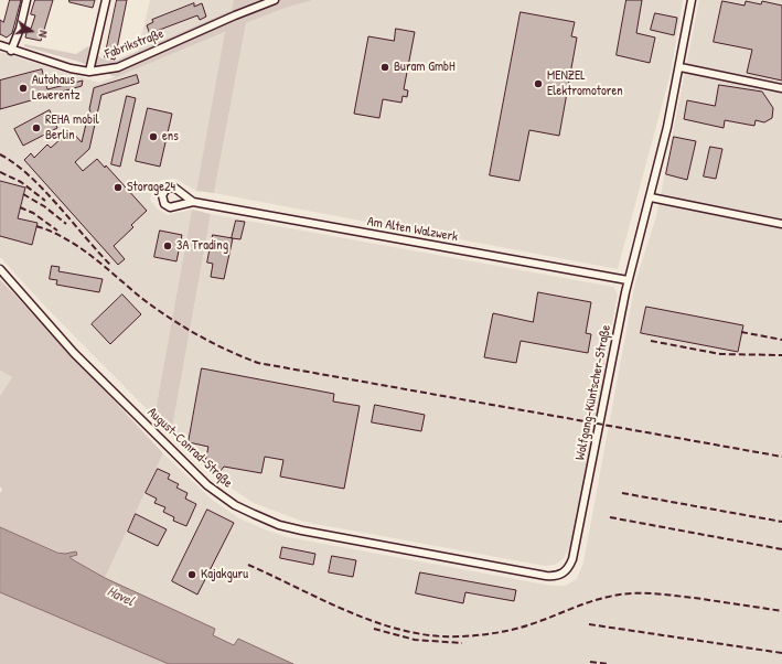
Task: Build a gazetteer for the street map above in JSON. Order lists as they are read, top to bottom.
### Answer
{
  "streets": {
    "street": [
      "Fabrikstraße",
      "Am Alten Walzwerk",
      "Wolfgang-Küntscher-Straße",
      "August-Conrad-Straße"
    ]
  },
  "crossings": [
    ["Am Alten Walzwerk", "Wolfgang-Küntscher-Straße"],
    ["Wolfgang-Küntscher-Straße", "August-Conrad-Straße"]
  ],
  "water": ["Havel"],
  "places": [
    "Buram GmbH",
    "MENZEL Elektromotoren",
    "Autohaus Lewerentz",
    "REHA mobil Berlin",
    "ens",
    "Storage24",
    "3A Trading",
    "Kajakguru"
  ],
  "north": "right"
}
